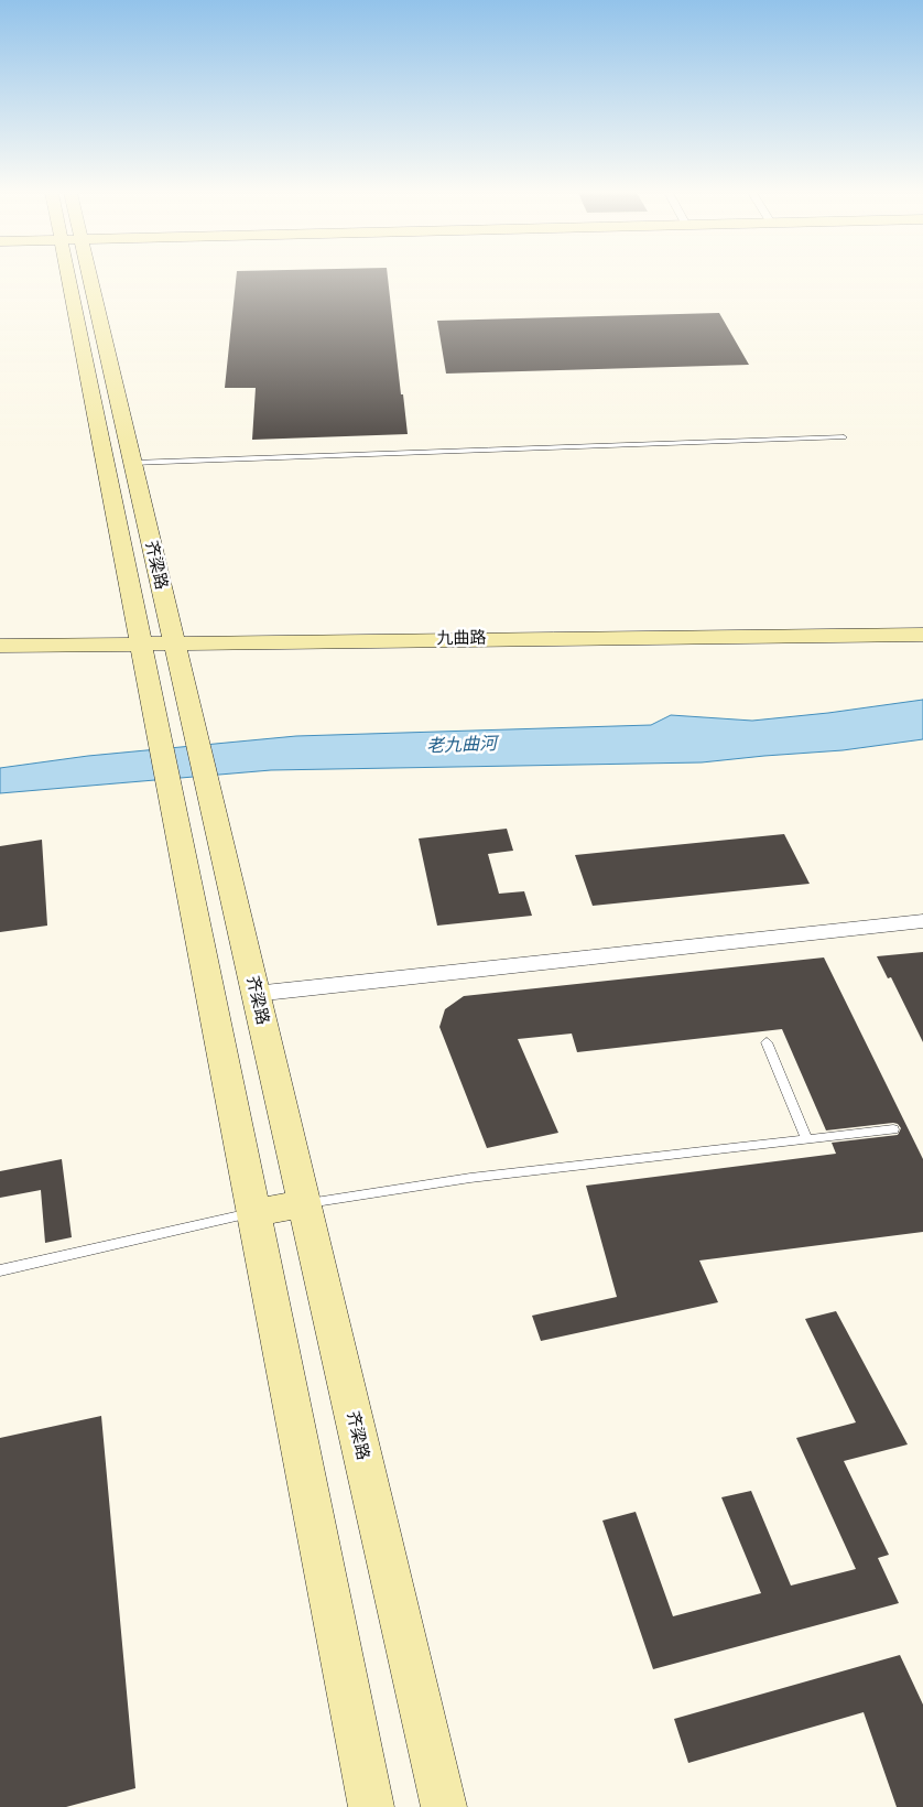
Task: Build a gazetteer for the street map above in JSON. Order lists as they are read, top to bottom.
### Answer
{
  "streets": {
    "main road": ["齐梁路", "九曲路"]
  },
  "crossings": [
    ["齐梁路", "九曲路"]
  ],
  "water": ["老九曲河"]
}
